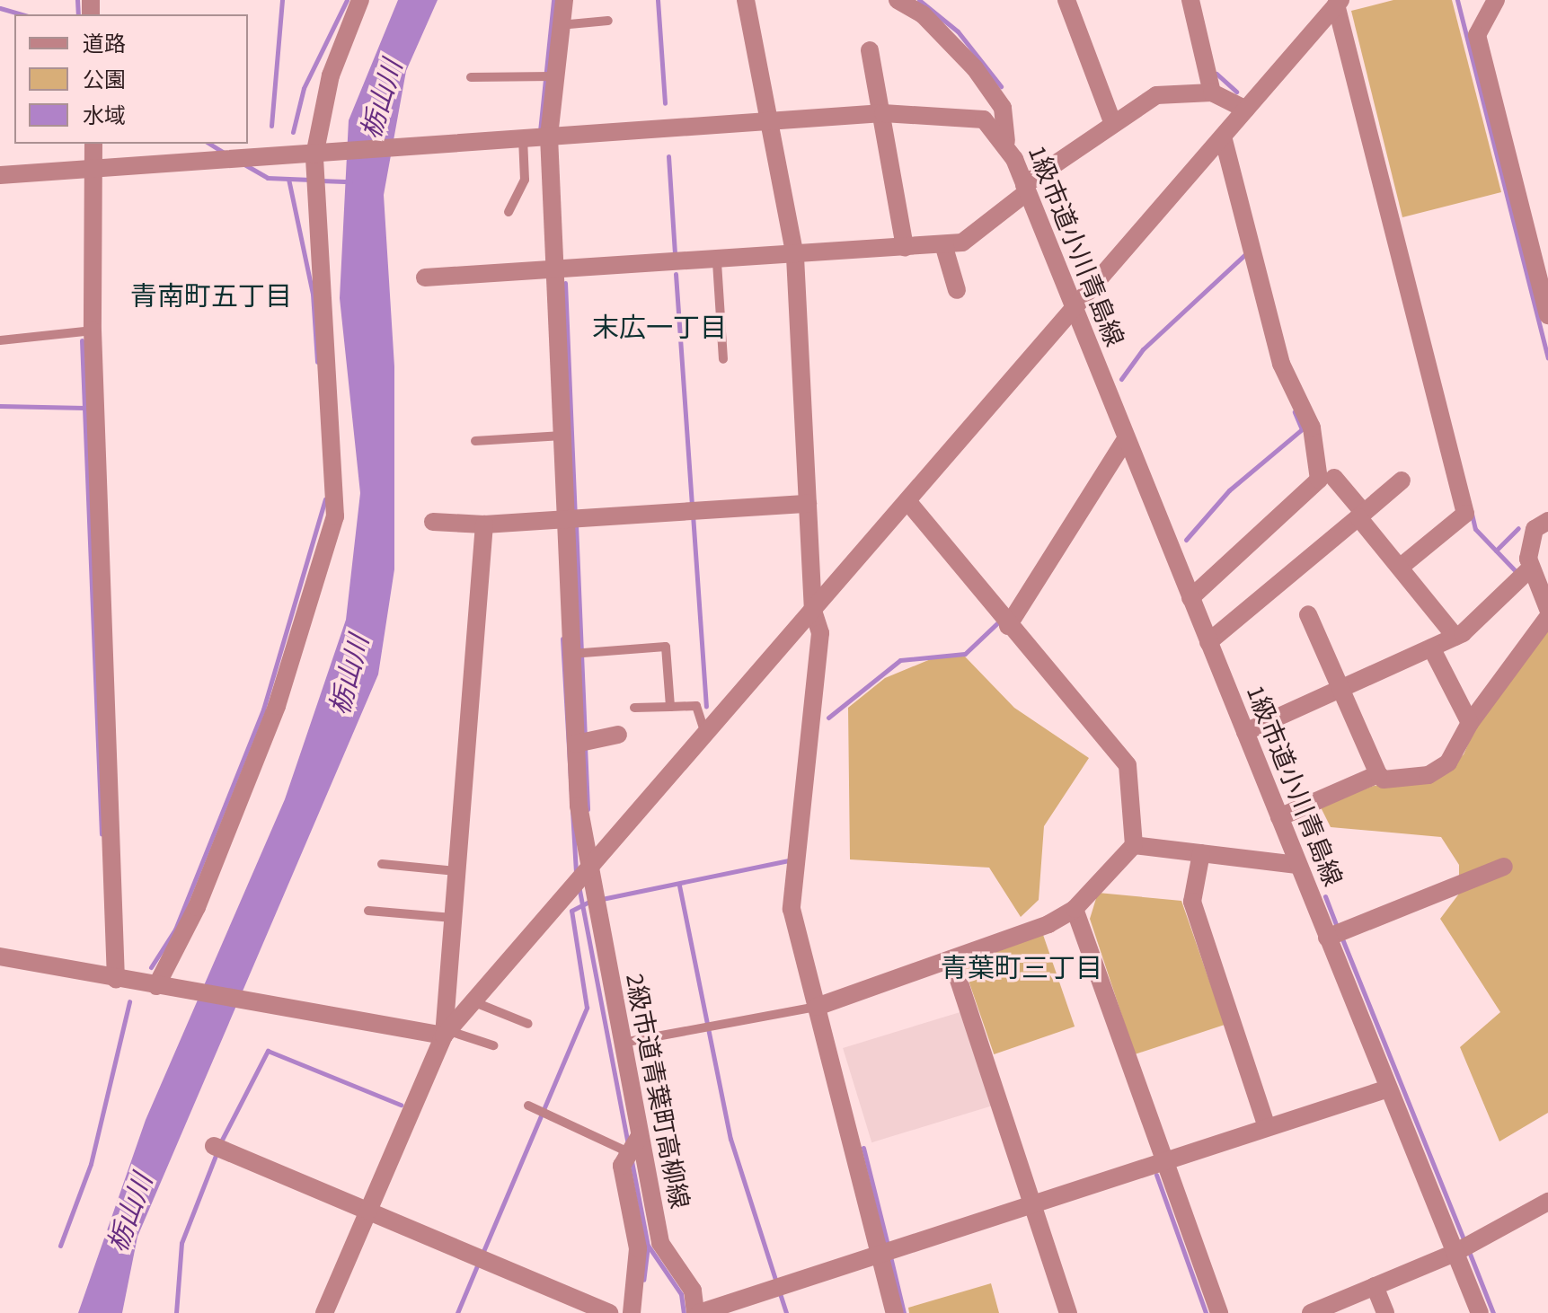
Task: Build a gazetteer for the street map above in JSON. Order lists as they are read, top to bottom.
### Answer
{
  "streets": {
    "street": ["1級市道小川青島線", "2級市道青葉町高柳線"]
  },
  "crossings": [
    ["1級市道小川青島線", "2級市道青葉町高柳線"]
  ],
  "districts": ["青南町五丁目", "末広一丁目", "青葉町三丁目"],
  "water": ["栃山川"],
  "legend": ["道路", "公園", "水域"]
}
